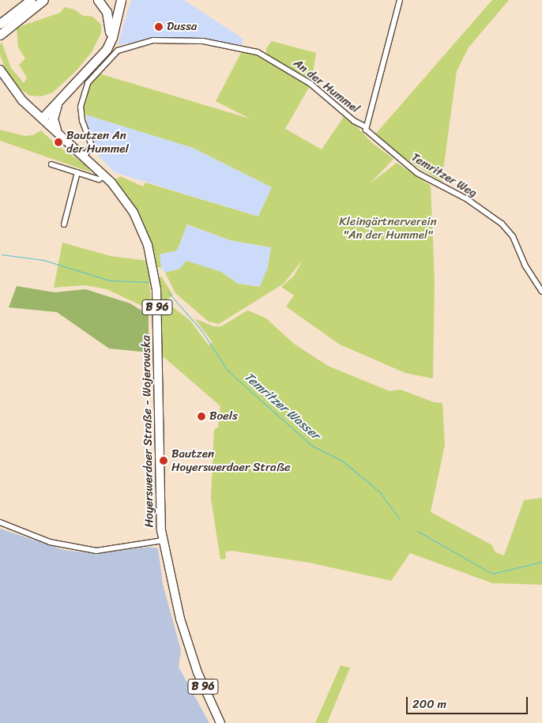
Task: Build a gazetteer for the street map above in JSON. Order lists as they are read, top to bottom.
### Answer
{
  "streets": {
    "main road": ["B 96", "Hoyerswerdaer Straße - Wojerowska"],
    "street": ["An der Hummel", "Temritzer Weg"]
  },
  "crossings": [
    ["An der Hummel", "Temritzer Weg"],
    ["An der Hummel", "Hoyerswerdaer Straße - Wojerowska"]
  ],
  "water": ["Temritzer Wasser"],
  "parks": ["Kleingärtnerverein \"An der Hummel\""],
  "places": [
    "Dussa",
    "Bautzen An der Hummel",
    "Boels",
    "Bautzen Hoyerswerdaer Straße"
  ],
  "scale_bar": "200 m"
}
